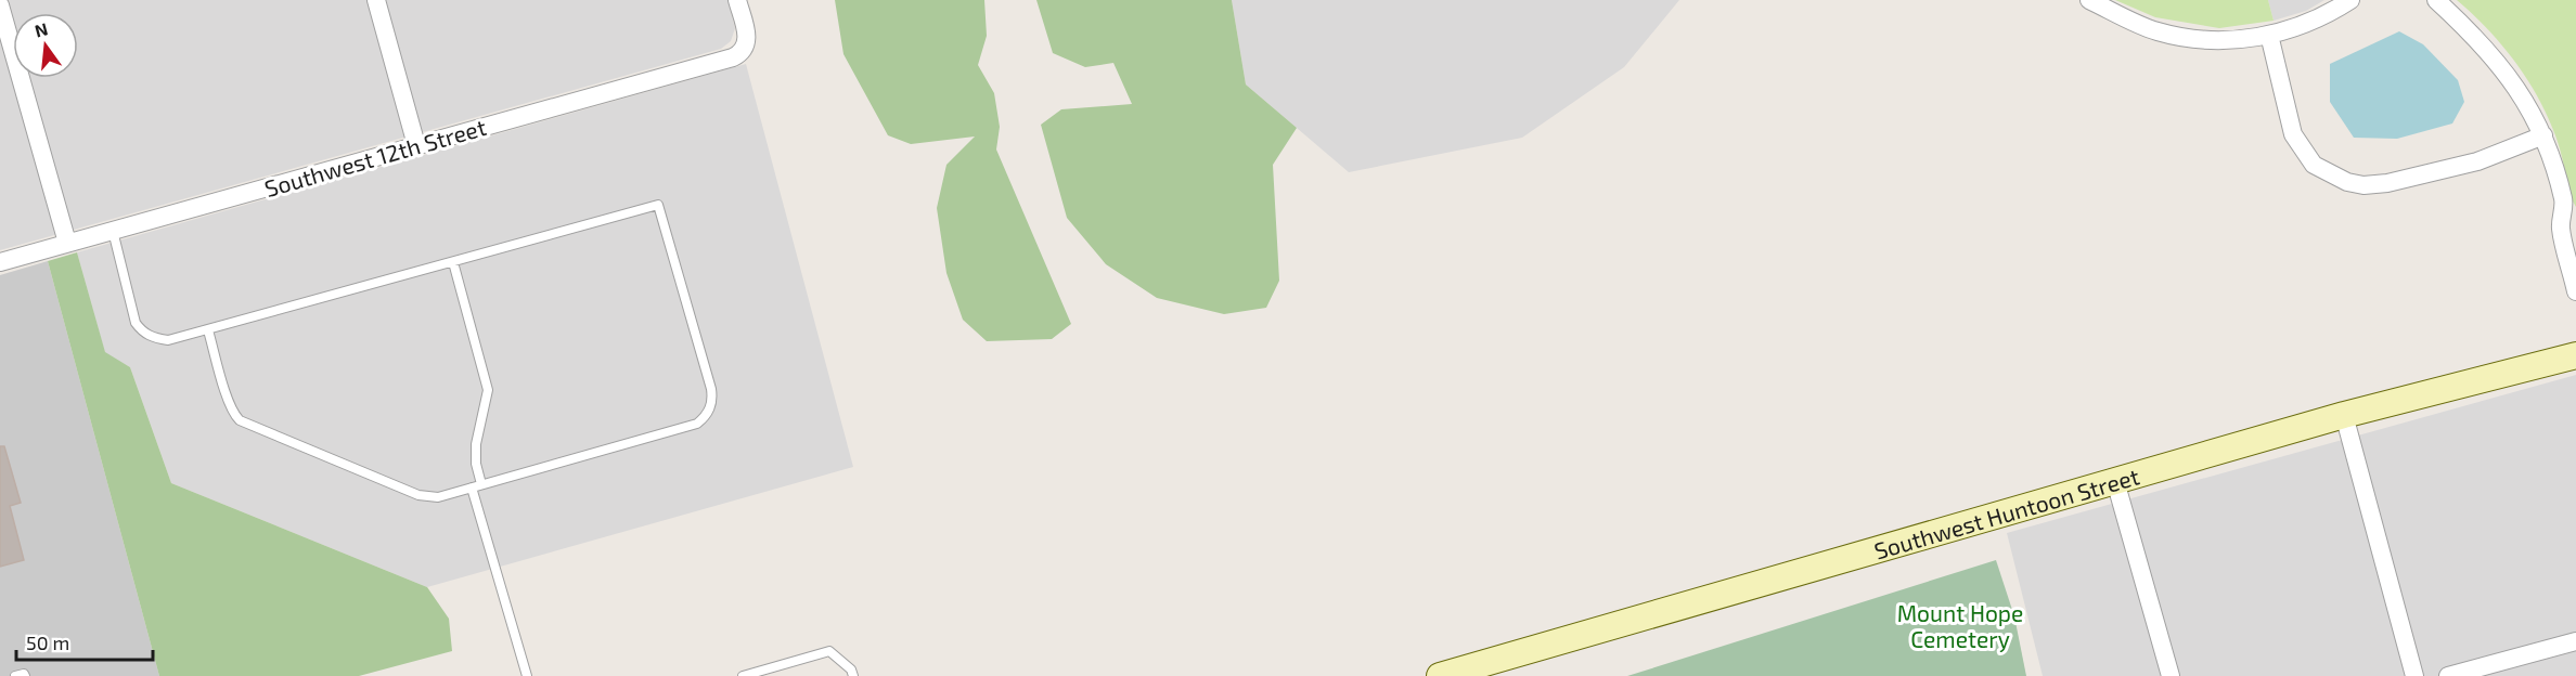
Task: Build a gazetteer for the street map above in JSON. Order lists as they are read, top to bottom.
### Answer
{
  "streets": {
    "main road": ["Southwest Huntoon Street"],
    "street": ["Southwest 12th Street"]
  },
  "parks": ["Mount Hope Cemetery"],
  "scale_bar": "50 m",
  "north": "top"
}
